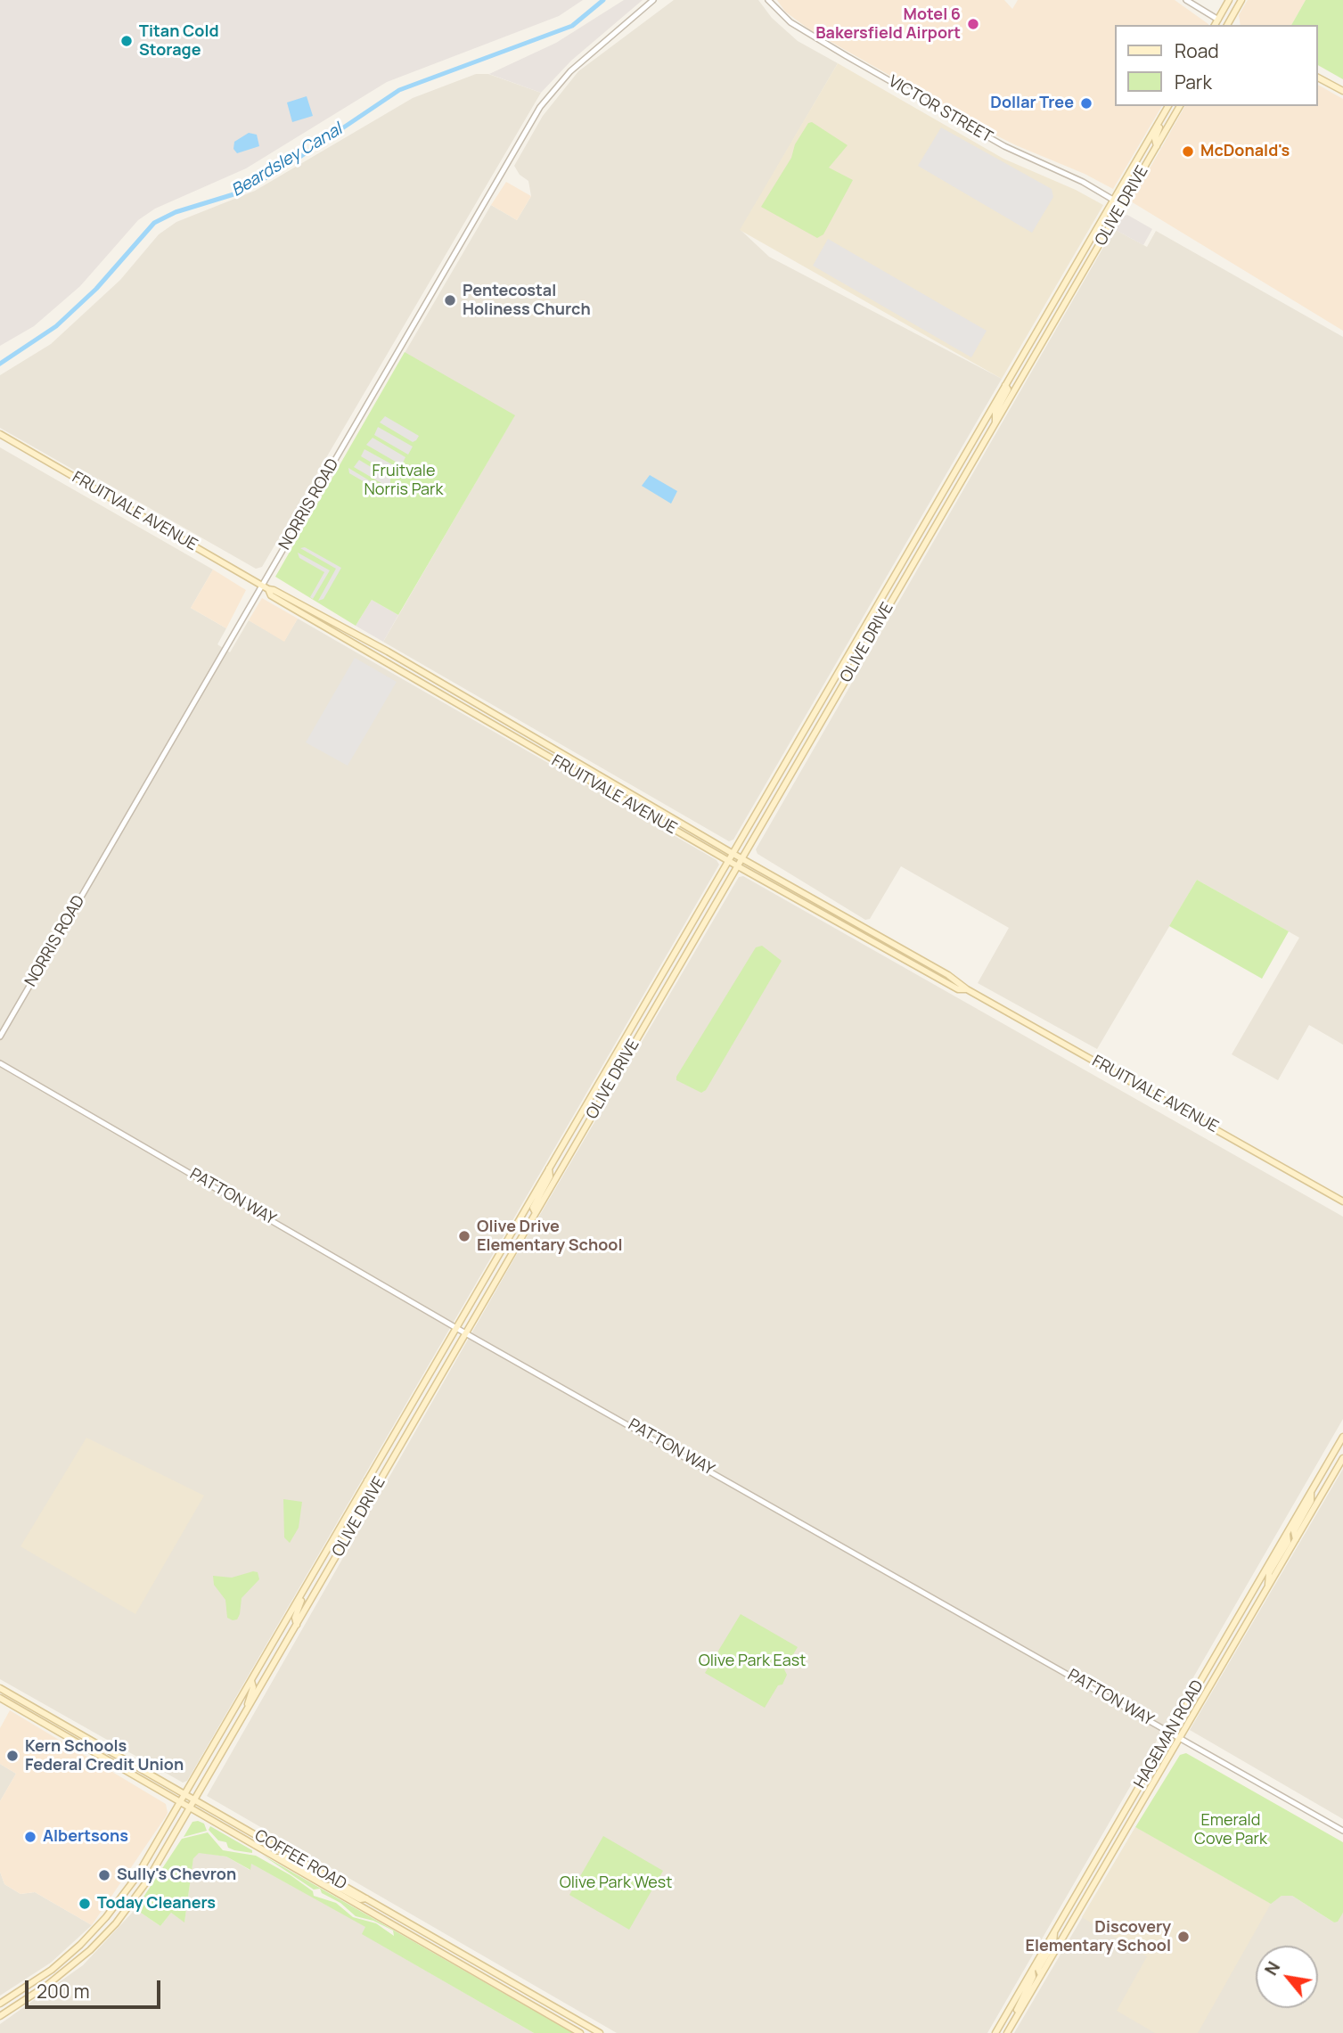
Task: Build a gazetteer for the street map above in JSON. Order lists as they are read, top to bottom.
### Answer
{
  "streets": {
    "main road": [
      "OLIVE DRIVE",
      "FRUITVALE AVENUE",
      "HAGEMAN ROAD",
      "COFFEE ROAD"
    ],
    "street": ["VICTOR STREET", "NORRIS ROAD", "PATTON WAY"]
  },
  "crossings": [
    ["VICTOR STREET", "OLIVE DRIVE"],
    ["OLIVE DRIVE", "FRUITVALE AVENUE"],
    ["OLIVE DRIVE", "PATTON WAY"],
    ["OLIVE DRIVE", "COFFEE ROAD"],
    ["NORRIS ROAD", "FRUITVALE AVENUE"],
    ["PATTON WAY", "HAGEMAN ROAD"]
  ],
  "water": ["Beardsley Canal"],
  "parks": [
    "Fruitvale Norris Park",
    "Olive Park East",
    "Emerald Cove Park",
    "Olive Park West"
  ],
  "places": [
    "Motel 6 Bakersfield Airport",
    "Titan Cold Storage",
    "Dollar Tree",
    "McDonald's",
    "Pentecostal Holiness Church",
    "Olive Drive Elementary School",
    "Kern Schools Federal Credit Union",
    "Albertsons",
    "Sully's Chevron",
    "Today Cleaners",
    "Discovery Elementary School"
  ],
  "legend": ["Road", "Park"],
  "scale_bar": "200 m",
  "north": "top left"
}
